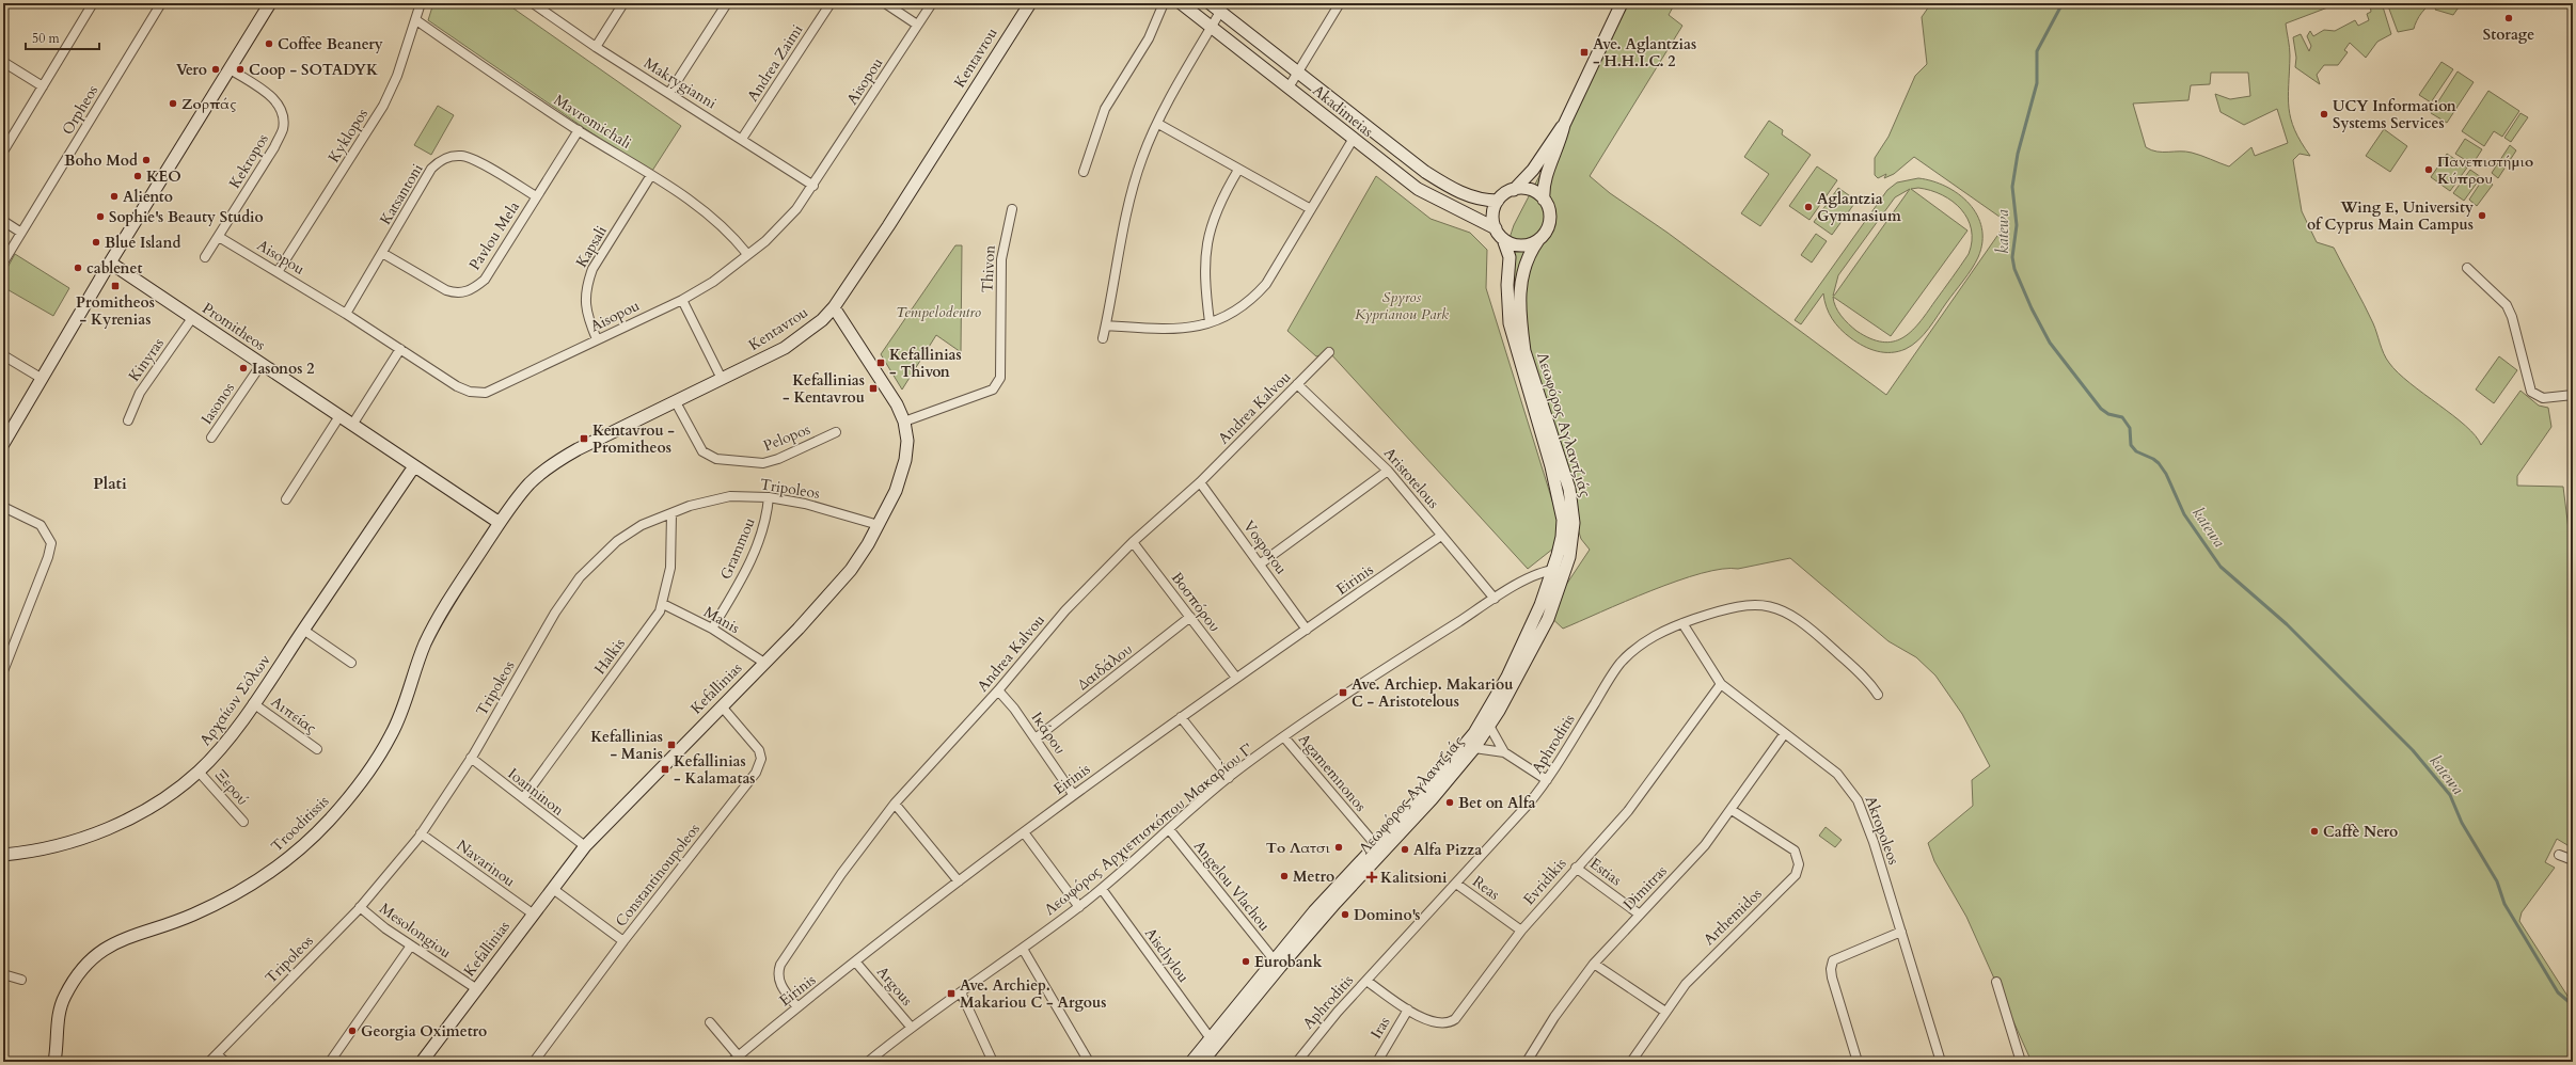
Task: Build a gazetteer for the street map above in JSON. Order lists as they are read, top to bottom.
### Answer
{
  "streets": {
    "main road": [
      "Kentavrou",
      "Akadimeias",
      "Promitheos",
      "Λεωφόρος Αγλαντζιάς",
      "Kefallinias",
      "Αρχαίων Σόλων",
      "Trooditissis"
    ],
    "street": [
      "Andrea Zaimi",
      "Aisopou",
      "Makrygianni",
      "Orpheos",
      "Mavromichali",
      "Kyklopos",
      "Kekropos",
      "Katsantoni",
      "Pavlou Mela",
      "Kapsali",
      "Thivon",
      "Kinyras",
      "Iasonos",
      "Andrea Kalvou",
      "Pelopos",
      "Aristotelous",
      "Tripoleos",
      "Vosporou",
      "Grammou",
      "Eirinis",
      "Βοσπόρου",
      "Manis",
      "Halkis",
      "Δαιδάλου",
      "Αιπείας",
      "Ικάρου",
      "Aphroditis",
      "Agamemnonos",
      "Ξερού",
      "Ioanninon",
      "Λεωφόρος Αρχιεπισκόπου Μακαρίου Γ'",
      "Akropoleos",
      "Navarinou",
      "Estias",
      "Constantinoupoleos",
      "Evridikis",
      "Angelou Vlachou",
      "Reas",
      "Dimitras",
      "Arthemidos",
      "Mesolongiou",
      "Aischylou",
      "Argous",
      "Iras"
    ]
  },
  "crossings": [
    ["Kentavrou", "Promitheos"],
    ["Kentavrou", "Pelopos"],
    ["Kentavrou", "Kefallinias"],
    ["Kentavrou", "Trooditissis"],
    ["Andrea Zaimi", "Makrygianni"],
    ["Aisopou", "Makrygianni"],
    ["Aisopou", "Mavromichali"],
    ["Aisopou", "Kyklopos"],
    ["Aisopou", "Kekropos"],
    ["Aisopou", "Katsantoni"],
    ["Aisopou", "Kapsali"],
    ["Akadimeias", "Λεωφόρος Αγλαντζιάς"],
    ["Mavromichali", "Kyklopos"],
    ["Mavromichali", "Pavlou Mela"],
    ["Mavromichali", "Kapsali"],
    ["Katsantoni", "Pavlou Mela"],
    ["Thivon", "Kefallinias"],
    ["Promitheos", "Kinyras"],
    ["Promitheos", "Iasonos"],
    ["Promitheos", "Αρχαίων Σόλων"],
    ["Promitheos", "Trooditissis"],
    ["Andrea Kalvou", "Aristotelous"],
    ["Andrea Kalvou", "Vosporou"],
    ["Andrea Kalvou", "Eirinis"],
    ["Andrea Kalvou", "Βοσπόρου"],
    ["Andrea Kalvou", "Ικάρου"],
    ["Λεωφόρος Αγλαντζιάς", "Agamemnonos"],
    ["Λεωφόρος Αγλαντζιάς", "Λεωφόρος Αρχιεπισκόπου Μακαρίου Γ'"],
    ["Λεωφόρος Αγλαντζιάς", "Angelou Vlachou"],
    ["Λεωφόρος Αγλαντζιάς", "Aischylou"],
    ["Aristotelous", "Eirinis"],
    ["Aristotelous", "Λεωφόρος Αρχιεπισκόπου Μακαρίου Γ'"],
    ["Tripoleos", "Grammou"],
    ["Tripoleos", "Halkis"],
    ["Tripoleos", "Kefallinias"],
    ["Tripoleos", "Ioanninon"],
    ["Tripoleos", "Navarinou"],
    ["Tripoleos", "Mesolongiou"],
    ["Vosporou", "Eirinis"],
    ["Grammou", "Manis"],
    ["Eirinis", "Βοσπόρου"],
    ["Eirinis", "Ικάρου"],
    ["Eirinis", "Argous"],
    ["Βοσπόρου", "Δαιδάλου"],
    ["Manis", "Halkis"],
    ["Manis", "Kefallinias"],
    ["Halkis", "Ioanninon"],
    ["Δαιδάλου", "Ικάρου"],
    ["Kefallinias", "Ioanninon"],
    ["Kefallinias", "Navarinou"],
    ["Kefallinias", "Constantinoupoleos"],
    ["Kefallinias", "Mesolongiou"],
    ["Αρχαίων Σόλων", "Αιπείας"],
    ["Αρχαίων Σόλων", "Ξερού"],
    ["Aphroditis", "Akropoleos"],
    ["Aphroditis", "Evridikis"],
    ["Aphroditis", "Reas"],
    ["Agamemnonos", "Λεωφόρος Αρχιεπισκόπου Μακαρίου Γ'"],
    ["Λεωφόρος Αρχιεπισκόπου Μακαρίου Γ'", "Angelou Vlachou"],
    ["Λεωφόρος Αρχιεπισκόπου Μακαρίου Γ'", "Aischylou"],
    ["Λεωφόρος Αρχιεπισκόπου Μακαρίου Γ'", "Argous"],
    ["Akropoleos", "Evridikis"],
    ["Akropoleos", "Dimitras"],
    ["Estias", "Evridikis"],
    ["Estias", "Dimitras"],
    ["Evridikis", "Reas"],
    ["Evridikis", "Iras"],
    ["Dimitras", "Arthemidos"]
  ],
  "districts": ["Plati"],
  "water": ["katewa"],
  "parks": ["Spyros Kyprianou Park", "Tempelodentro"],
  "places": {
    "other": [
      "Storage",
      "Coffee Beanery",
      "Vero",
      "Coop - SOTADYK",
      "Ζορπάς",
      "UCY Information Systems Services",
      "Boho Mod",
      "Πανεπιστήμιο Κύπρου",
      "KEO",
      "Aliento",
      "Aglantzia Gymnasium",
      "Wing Ε, University of Cyprus Main Campus",
      "Sophie's Beauty Studio",
      "Blue Island",
      "cablenet",
      "Iasonos 2",
      "Bet on Alfa",
      "Caffè Nero",
      "Το Λατσι",
      "Alfa Pizza",
      "Metro",
      "Domino's",
      "Eurobank",
      "Georgia Oximetro"
    ],
    "transit": [
      "Ave. Aglantzias - H.H.I.C. 2",
      "Promitheos - Kyrenias",
      "Kefallinias - Thivon",
      "Kefallinias - Kentavrou",
      "Kentavrou - Promitheos",
      "Ave. Archiep. Makariou C - Aristotelous",
      "Kefallinias - Manis",
      "Kefallinias - Kalamatas",
      "Ave. Archiep. Makariou C - Argous"
    ],
    "health": ["Kalitsioni"]
  },
  "scale_bar": "50 m"
}
